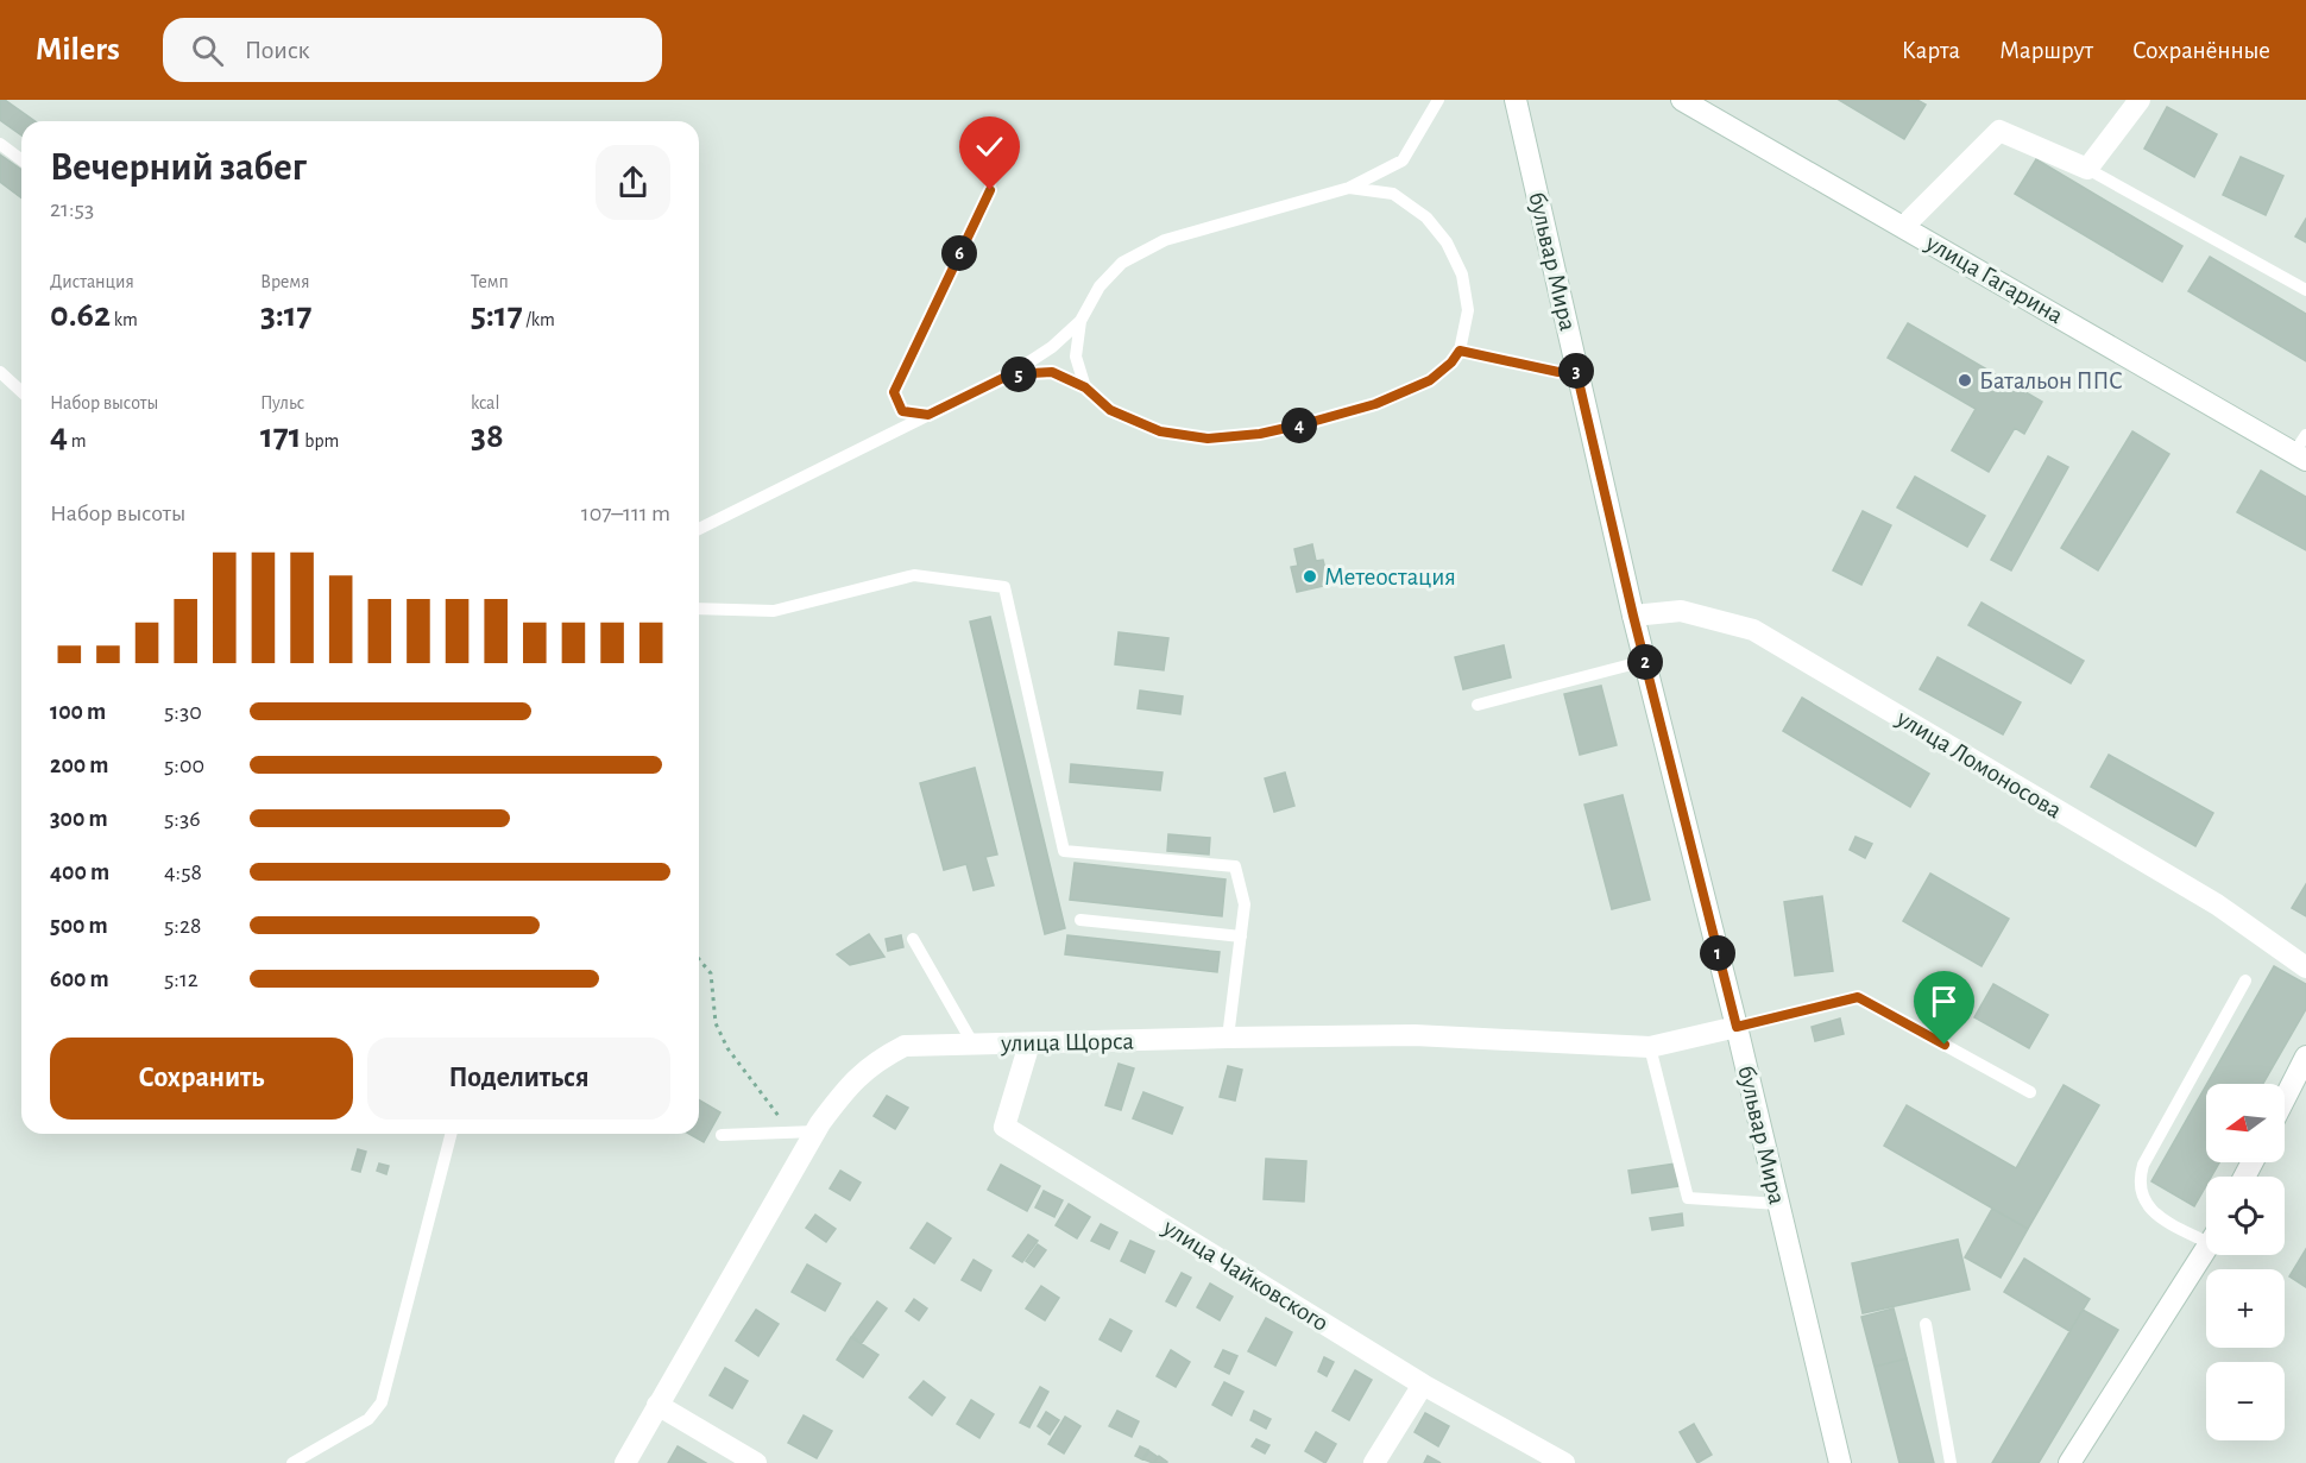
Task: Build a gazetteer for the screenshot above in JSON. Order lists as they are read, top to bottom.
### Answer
{
  "streets": {
    "street": [
      "бульвар Мира",
      "улица Гагарина",
      "улица Ломоносова",
      "улица Щорса",
      "улица Чайковского"
    ]
  },
  "crossings": [
    ["бульвар Мира", "улица Ломоносова"],
    ["бульвар Мира", "улица Щорса"],
    ["улица Щорса", "улица Чайковского"]
  ],
  "places": ["Батальон ППС", "Метеостация"],
  "north": "left",
  "page": {
    "header": "Milers",
    "search": "Поиск",
    "nav": ["Карта", "Маршрут", "Сохранённые"],
    "heading": ["Вечерний забег", "21:53"],
    "pins": [
      "6",
      "3",
      "5",
      "4",
      "2",
      "1"
    ],
    "stats": [
      ["Дистанция", "0.62 km"],
      ["Время", "3:17"],
      ["Темп", "5:17 /km"],
      ["Набор высоты", "4 m"],
      ["Пульс", "171 bpm"],
      ["kcal", "38"]
    ],
    "chart": ["Набор высоты", "107–111 m"],
    "list": [
      {
        "name": "100 m",
        "note": "5:30"
      },
      {
        "name": "200 m",
        "note": "5:00"
      },
      {
        "name": "300 m",
        "note": "5:36"
      },
      {
        "name": "400 m",
        "note": "4:58"
      },
      {
        "name": "500 m",
        "note": "5:28"
      },
      {
        "name": "600 m",
        "note": "5:12"
      }
    ],
    "buttons": ["Сохранить", "Поделиться"],
    "map_buttons": ["+", "−"]
  }
}
